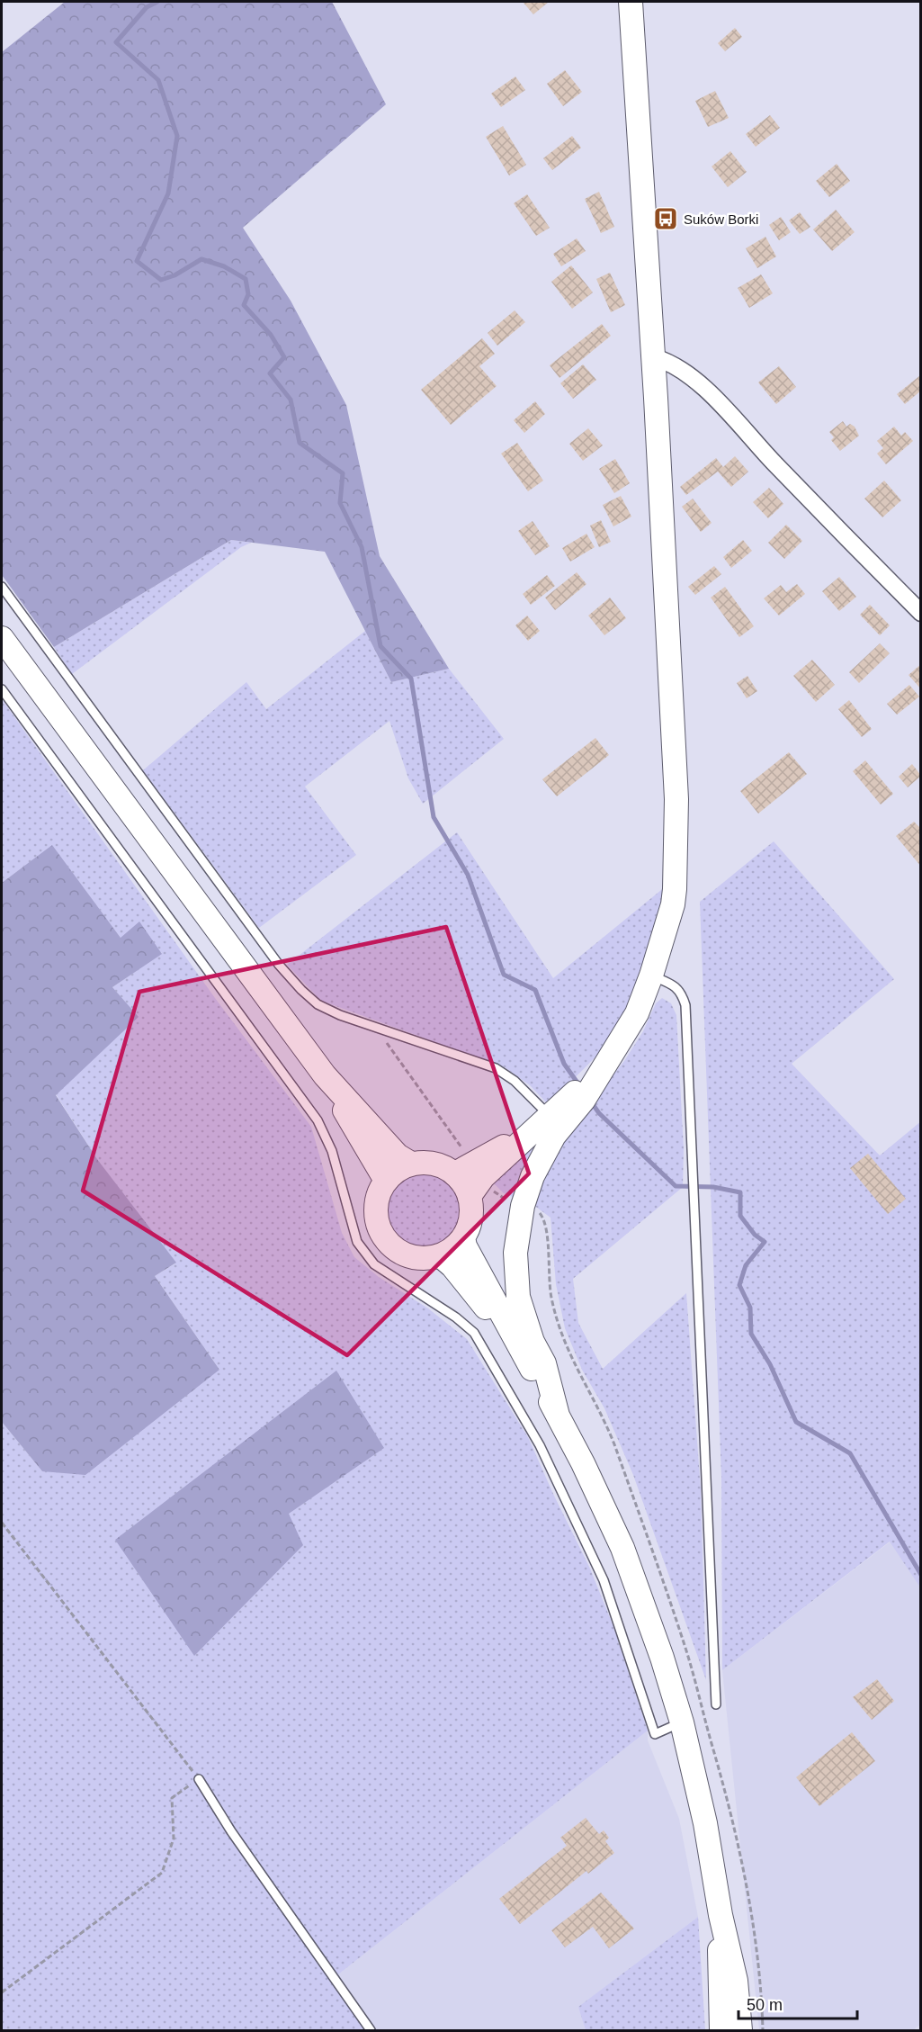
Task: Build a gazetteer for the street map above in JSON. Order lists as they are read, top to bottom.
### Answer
{
  "places": {
    "bus stop": ["Suków Borki"]
  },
  "scale_bar": "50 m"
}
